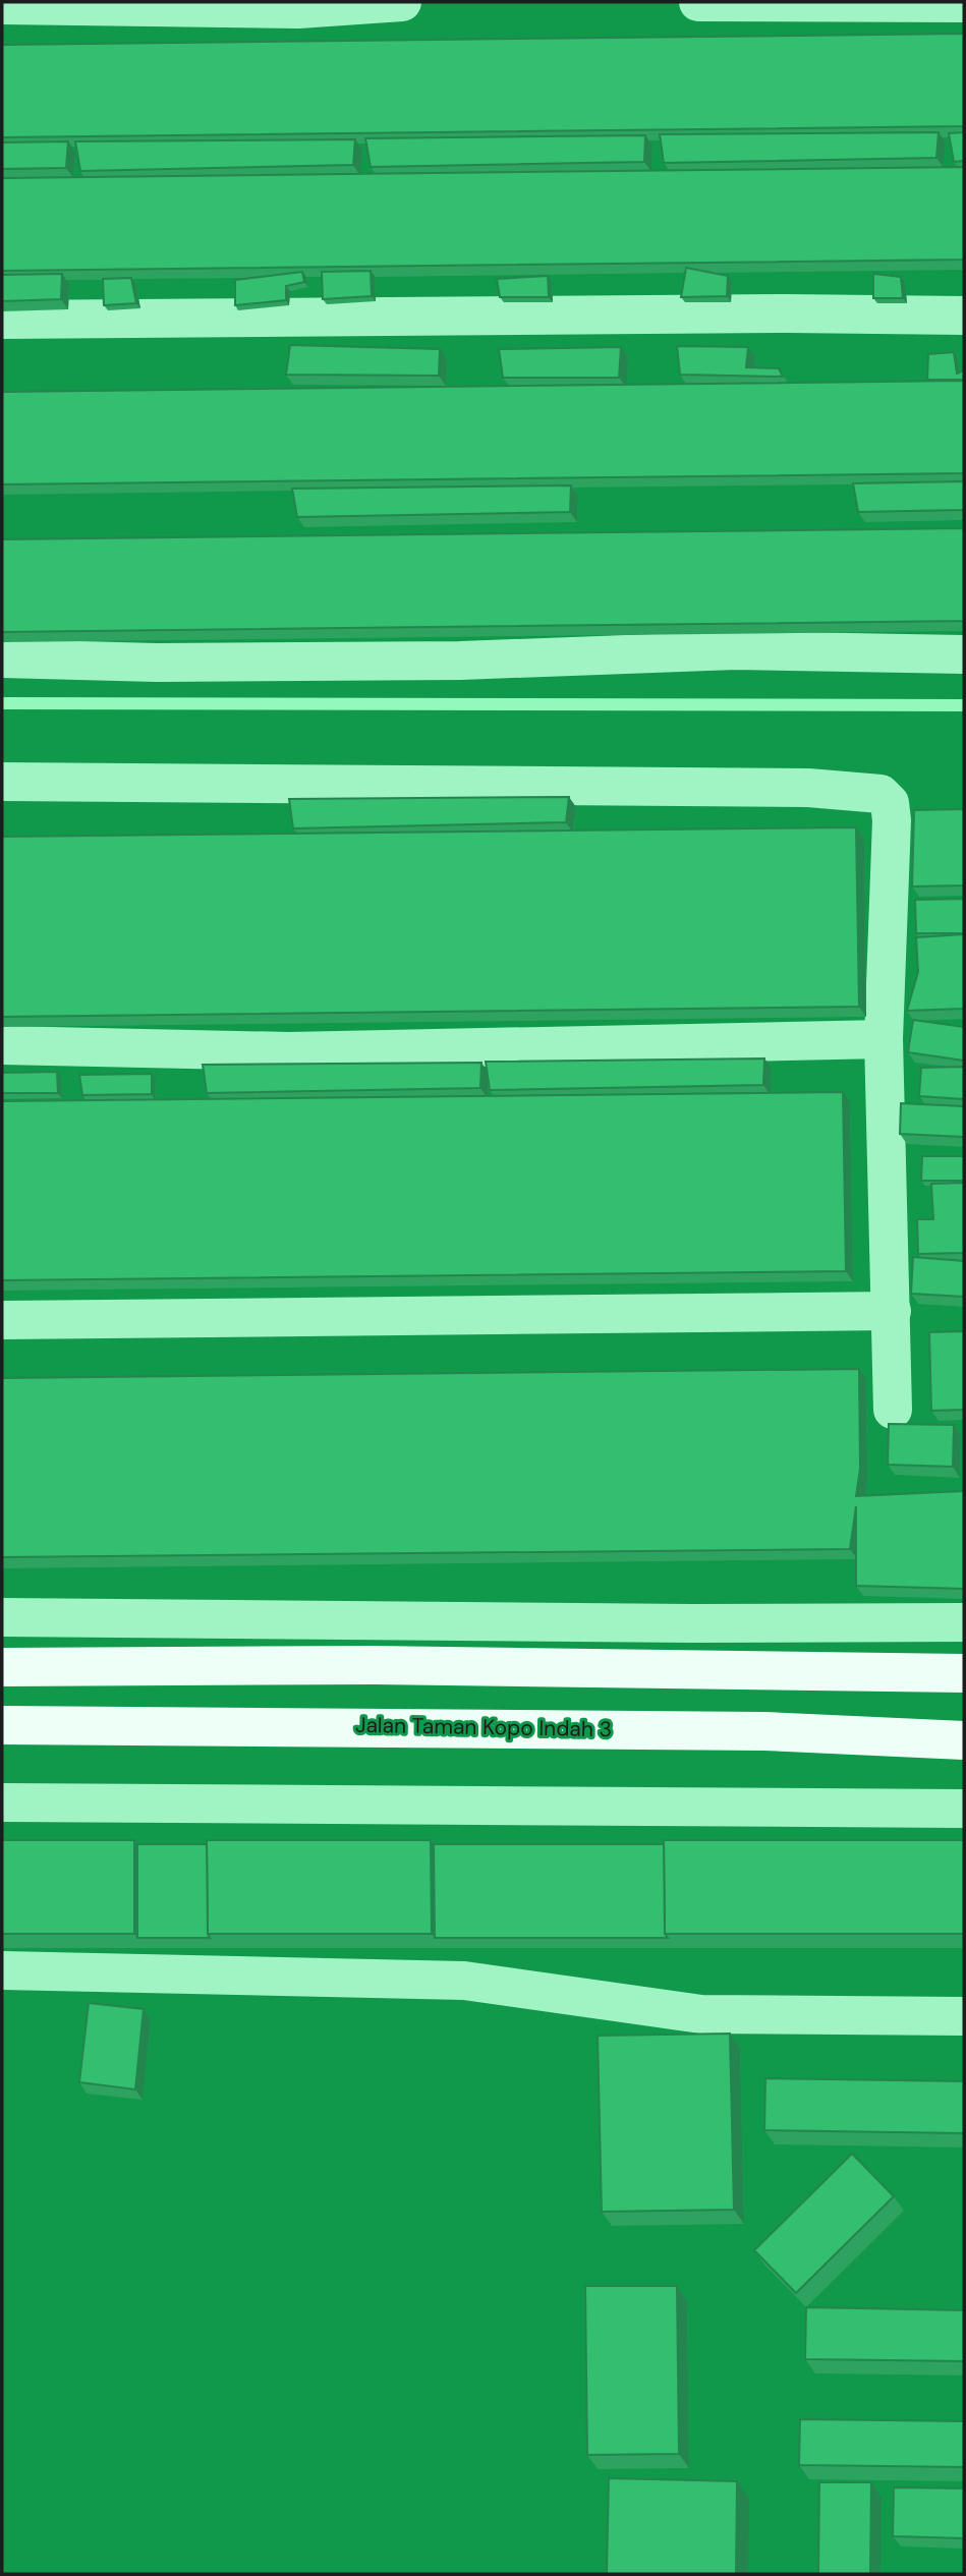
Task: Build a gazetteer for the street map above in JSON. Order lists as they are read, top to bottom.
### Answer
{
  "streets": {
    "main road": ["Jalan Taman Kopo Indah 3"]
  }
}
